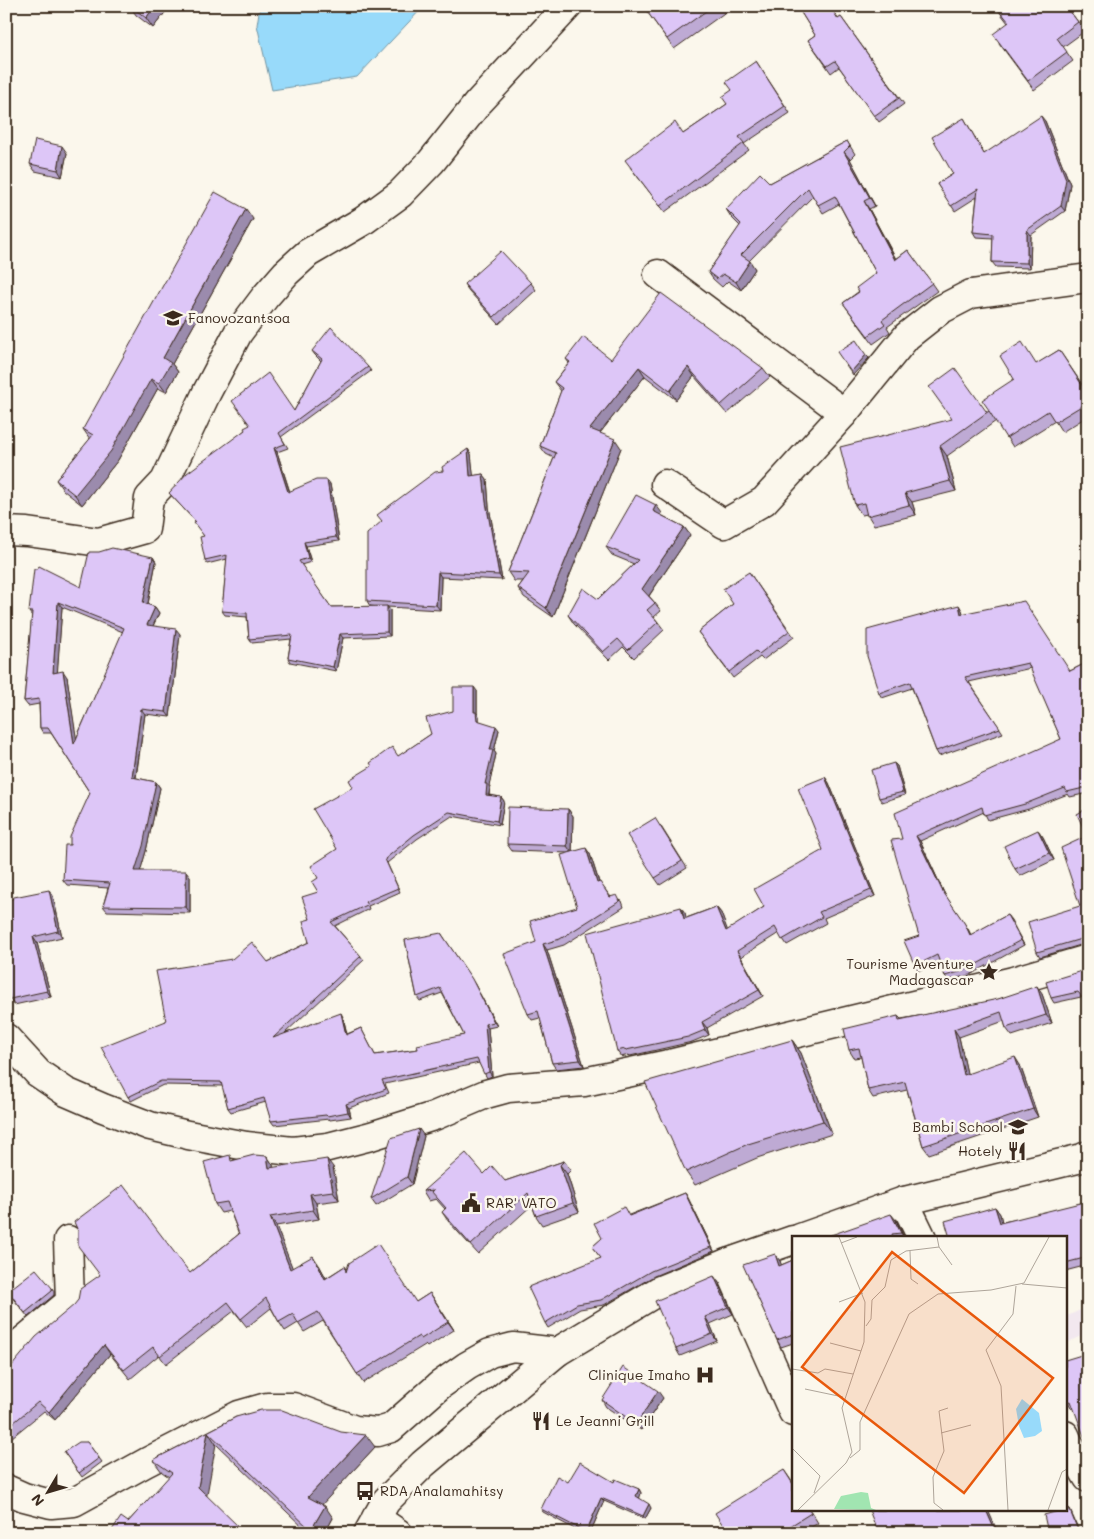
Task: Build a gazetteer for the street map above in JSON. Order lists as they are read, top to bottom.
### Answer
{
  "places": {
    "school or university": ["Fanovozantsoa", "Bambi School"],
    "place": ["Tourisme Aventure Madagascar"],
    "restaurant": ["Hotely", "Le Jeanni Grill"],
    "public building": ["RAR' VATO"],
    "hospital": ["Clinique Imaho"],
    "bus stop": ["RDA Analamahitsy"]
  },
  "north": "bottom left"
}
